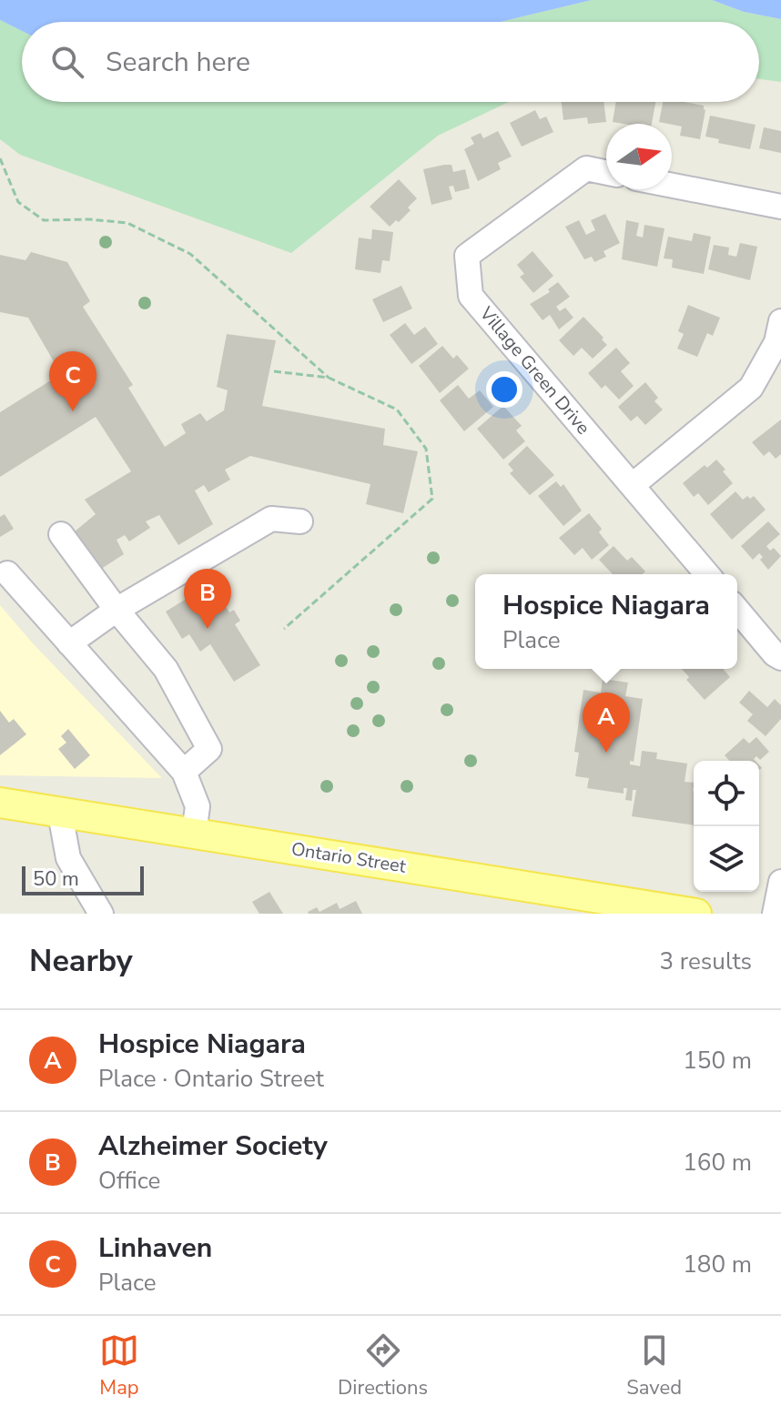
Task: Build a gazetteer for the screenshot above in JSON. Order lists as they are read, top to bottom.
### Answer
{
  "streets": {
    "main road": ["Ontario Street"],
    "street": ["Village Green Drive"]
  },
  "scale_bar": "50 m",
  "north": "right",
  "page": {
    "search": "Search here",
    "pins": ["C", "B", "A"],
    "popup": ["Hospice Niagara", "Place"],
    "scale": "50 m",
    "heading": ["Nearby", "3 results"],
    "list": [
      {
        "mark": "A",
        "name": "Hospice Niagara",
        "note": "Place · Ontario Street",
        "value": "150 m"
      },
      {
        "mark": "B",
        "name": "Alzheimer Society",
        "note": "Office",
        "value": "160 m"
      },
      {
        "mark": "C",
        "name": "Linhaven",
        "note": "Place",
        "value": "180 m"
      }
    ],
    "nav": ["Map", "Directions", "Saved"]
  }
}
